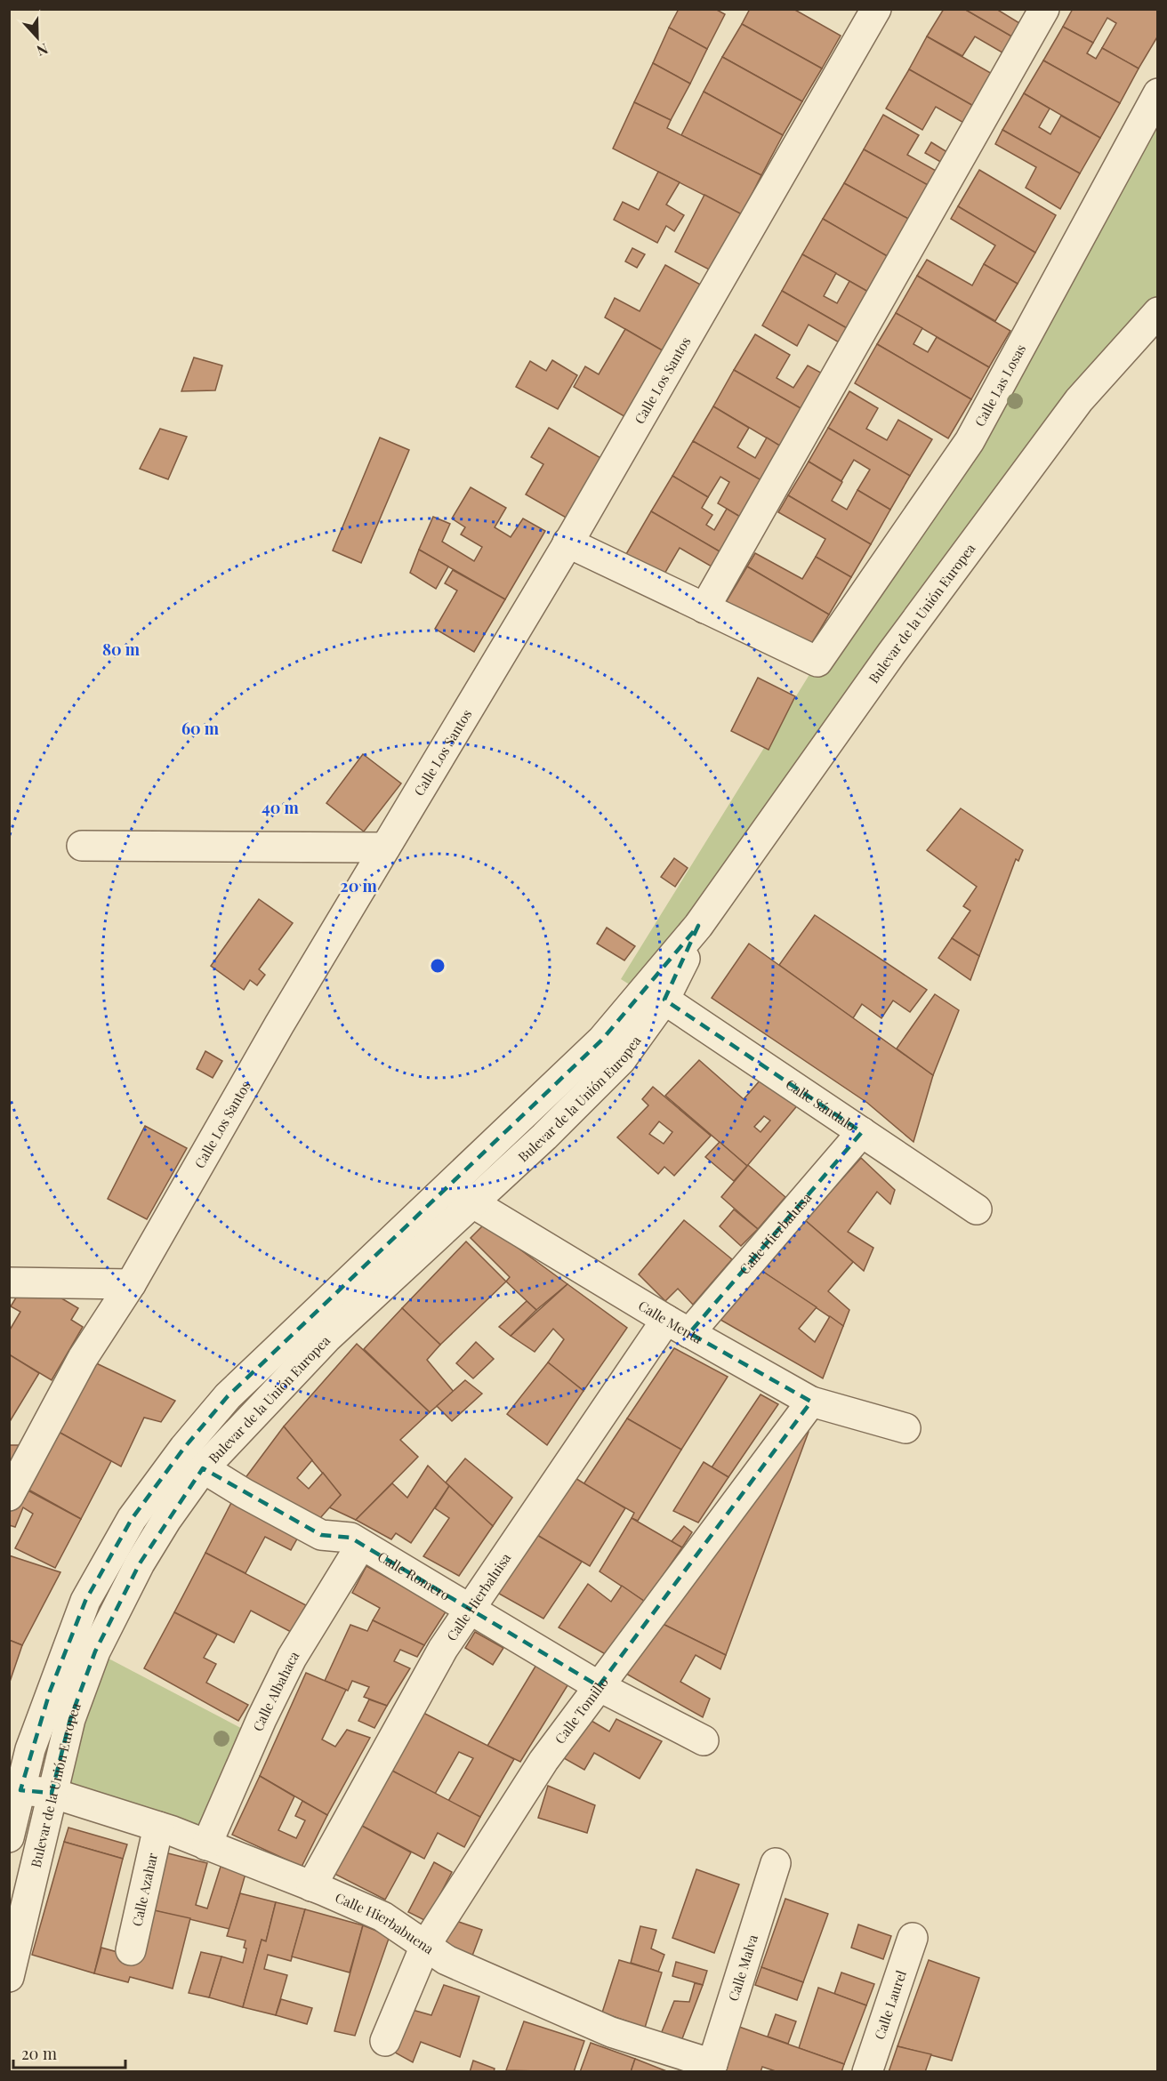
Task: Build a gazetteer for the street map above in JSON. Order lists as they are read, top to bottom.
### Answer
{
  "streets": {
    "street": [
      "Calle Los Santos",
      "Calle Las Losas",
      "Bulevar de la Unión Europea",
      "Calle Sándalo",
      "Calle Hierbaluisa",
      "Calle Menta",
      "Calle Romero",
      "Calle Albahaca",
      "Calle Tomillo",
      "Calle Azahar",
      "Calle Hierbabuena",
      "Calle Malva",
      "Calle Laurel"
    ]
  },
  "crossings": [
    ["Bulevar de la Unión Europea", "Calle Sándalo"],
    ["Bulevar de la Unión Europea", "Calle Menta"],
    ["Bulevar de la Unión Europea", "Calle Romero"],
    ["Bulevar de la Unión Europea", "Calle Hierbabuena"],
    ["Calle Sándalo", "Calle Hierbaluisa"],
    ["Calle Hierbaluisa", "Calle Menta"],
    ["Calle Hierbaluisa", "Calle Romero"],
    ["Calle Hierbaluisa", "Calle Hierbabuena"],
    ["Calle Menta", "Calle Tomillo"],
    ["Calle Romero", "Calle Albahaca"],
    ["Calle Romero", "Calle Tomillo"],
    ["Calle Albahaca", "Calle Hierbabuena"],
    ["Calle Tomillo", "Calle Hierbabuena"],
    ["Calle Azahar", "Calle Hierbabuena"],
    ["Calle Hierbabuena", "Calle Malva"]
  ],
  "scale_bar": "20 m",
  "north": "bottom",
  "rings": [
    "80 m",
    "60 m",
    "40 m",
    "20 m"
  ]
}
